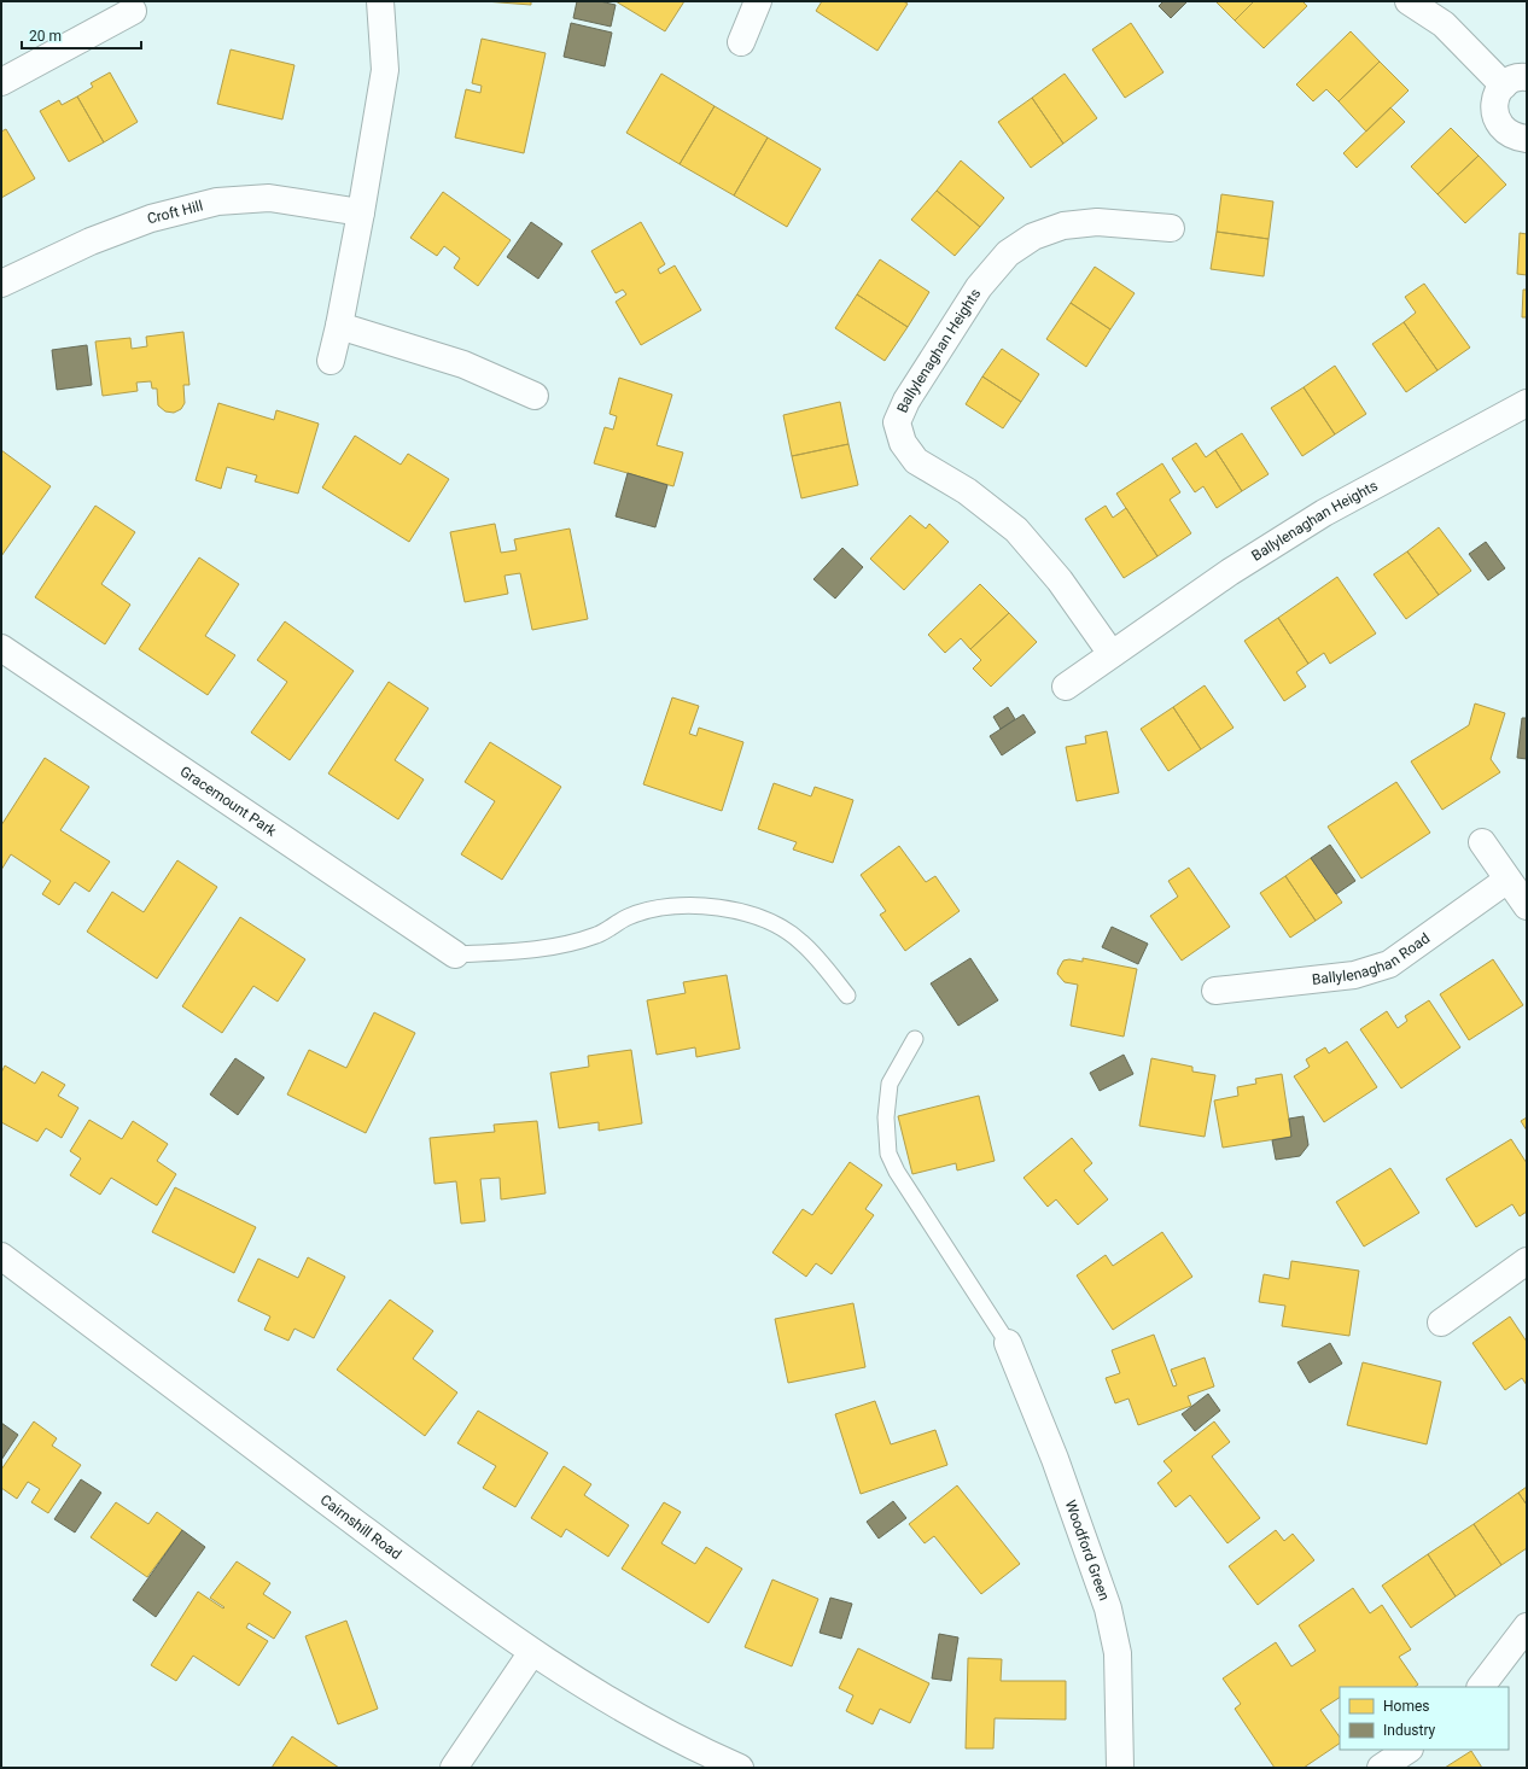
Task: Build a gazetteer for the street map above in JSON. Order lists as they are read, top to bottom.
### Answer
{
  "streets": {
    "street": [
      "Croft Hill",
      "Ballylenaghan Heights",
      "Gracemount Park",
      "Ballylenaghan Road",
      "Cairnshill Road",
      "Woodford Green"
    ]
  },
  "legend": ["Homes", "Industry"],
  "scale_bar": "20 m"
}
